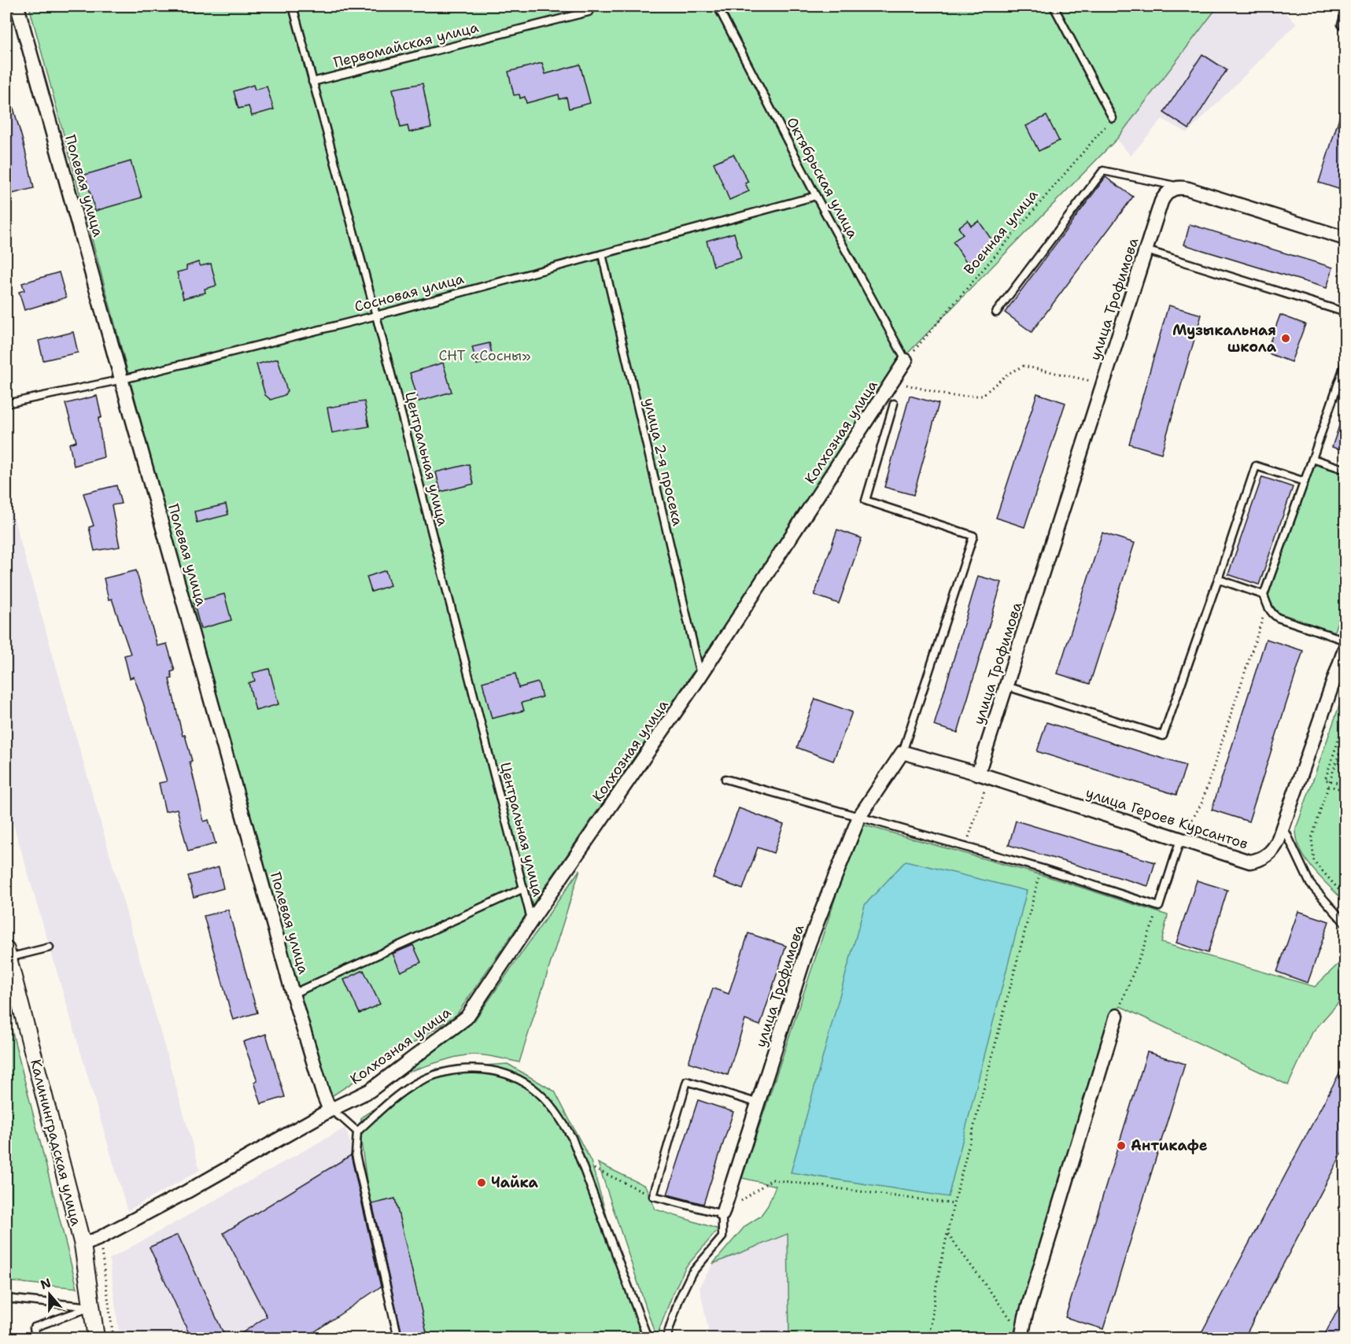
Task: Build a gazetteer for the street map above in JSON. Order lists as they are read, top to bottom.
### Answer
{
  "streets": {
    "street": [
      "Полевая улица",
      "улица Трофимова",
      "Колхозная улица",
      "улица Героев Курсантов",
      "Калининградская улица"
    ],
    "lane": [
      "Первомайская улица",
      "Октябрьская улица",
      "Сосновая улица",
      "Центральная улица",
      "улица 2-я просека"
    ],
    "path": ["Военная улица"]
  },
  "crossings": [
    ["Первомайская улица", "Центральная улица"],
    ["Октябрьская улица", "Военная улица"],
    ["Октябрьская улица", "Сосновая улица"],
    ["Октябрьская улица", "Колхозная улица"],
    ["Полевая улица", "Сосновая улица"],
    ["Полевая улица", "Колхозная улица"],
    ["Военная улица", "Колхозная улица"],
    ["Сосновая улица", "Центральная улица"],
    ["Сосновая улица", "улица 2-я просека"],
    ["улица Трофимова", "улица Героев Курсантов"],
    ["Колхозная улица", "Центральная улица"],
    ["Колхозная улица", "улица 2-я просека"],
    ["Колхозная улица", "Калининградская улица"]
  ],
  "parks": ["СНТ «Сосны»"],
  "places": ["Музыкальная школа", "Антикафе", "Чайка"],
  "north": "top"
}
